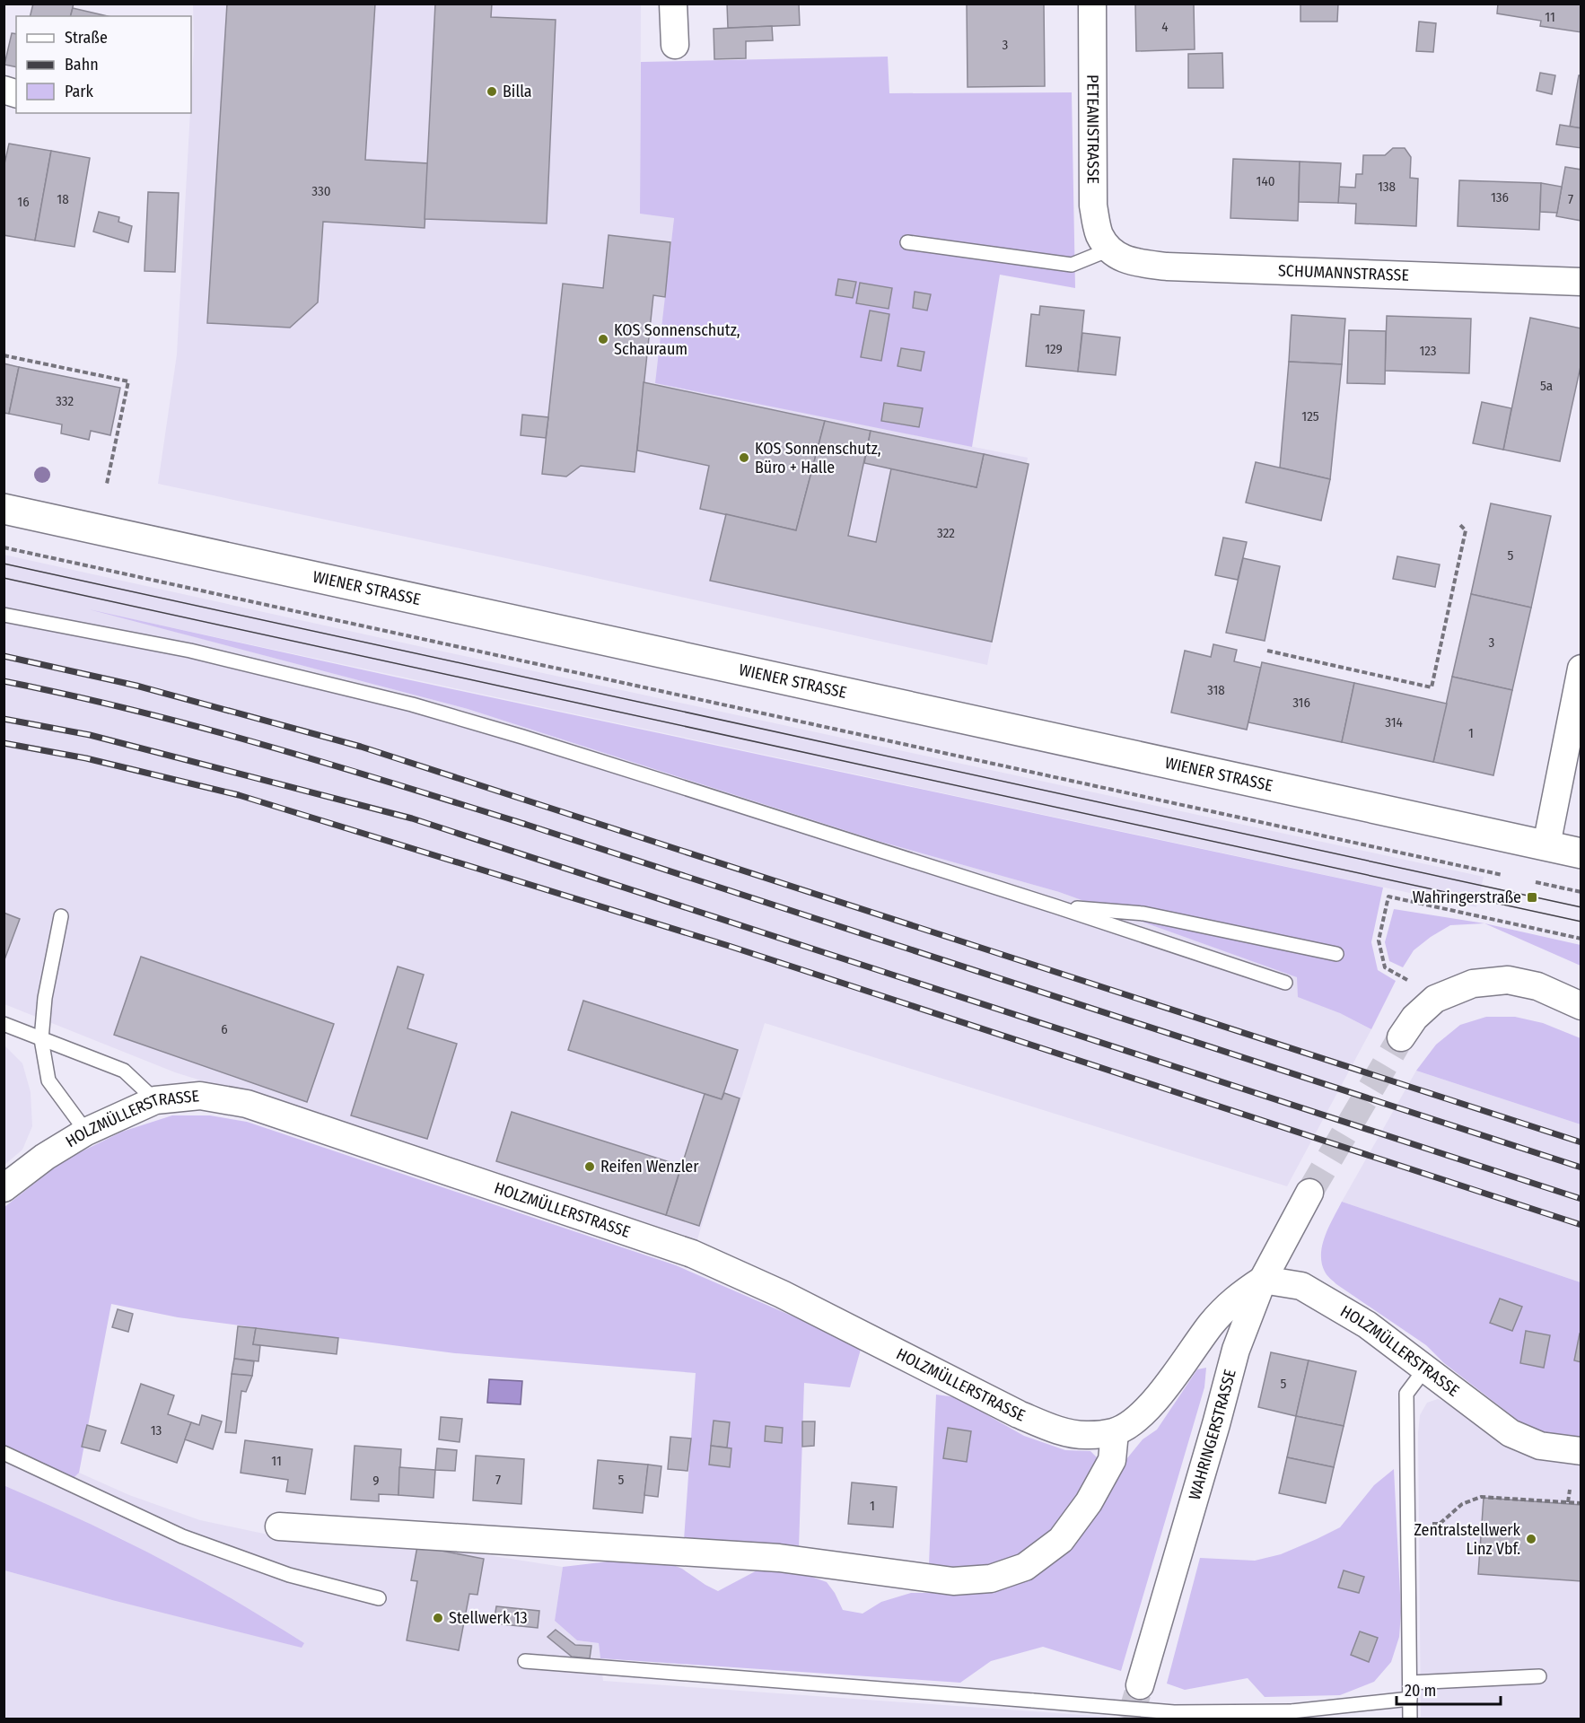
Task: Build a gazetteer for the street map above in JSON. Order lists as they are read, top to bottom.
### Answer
{
  "streets": {
    "main road": ["WIENER STRASSE"],
    "street": [
      "PETEANISTRASSE",
      "SCHUMANNSTRASSE",
      "HOLZMÜLLERSTRASSE",
      "WAHRINGERSTRASSE"
    ]
  },
  "crossings": [
    ["PETEANISTRASSE", "SCHUMANNSTRASSE"],
    ["HOLZMÜLLERSTRASSE", "WAHRINGERSTRASSE"]
  ],
  "places": {
    "other": [
      "Billa",
      "KOS Sonnenschutz, Schauraum",
      "KOS Sonnenschutz, Büro + Halle",
      "Reifen Wenzler",
      "Zentralstellwerk Linz Vbf.",
      "Stellwerk 13"
    ],
    "transit": ["Wahringerstraße"]
  },
  "house_numbers": [
    "11",
    "4",
    "3",
    "140",
    "138",
    "330",
    "136",
    "18",
    "7",
    "16",
    "129",
    "123",
    "5a",
    "332",
    "125",
    "322",
    "5",
    "3",
    "318",
    "316",
    "314",
    "1",
    "6",
    "5",
    "13",
    "11",
    "7",
    "5",
    "9",
    "1"
  ],
  "legend": ["Straße", "Bahn", "Park"],
  "scale_bar": "20 m"
}
